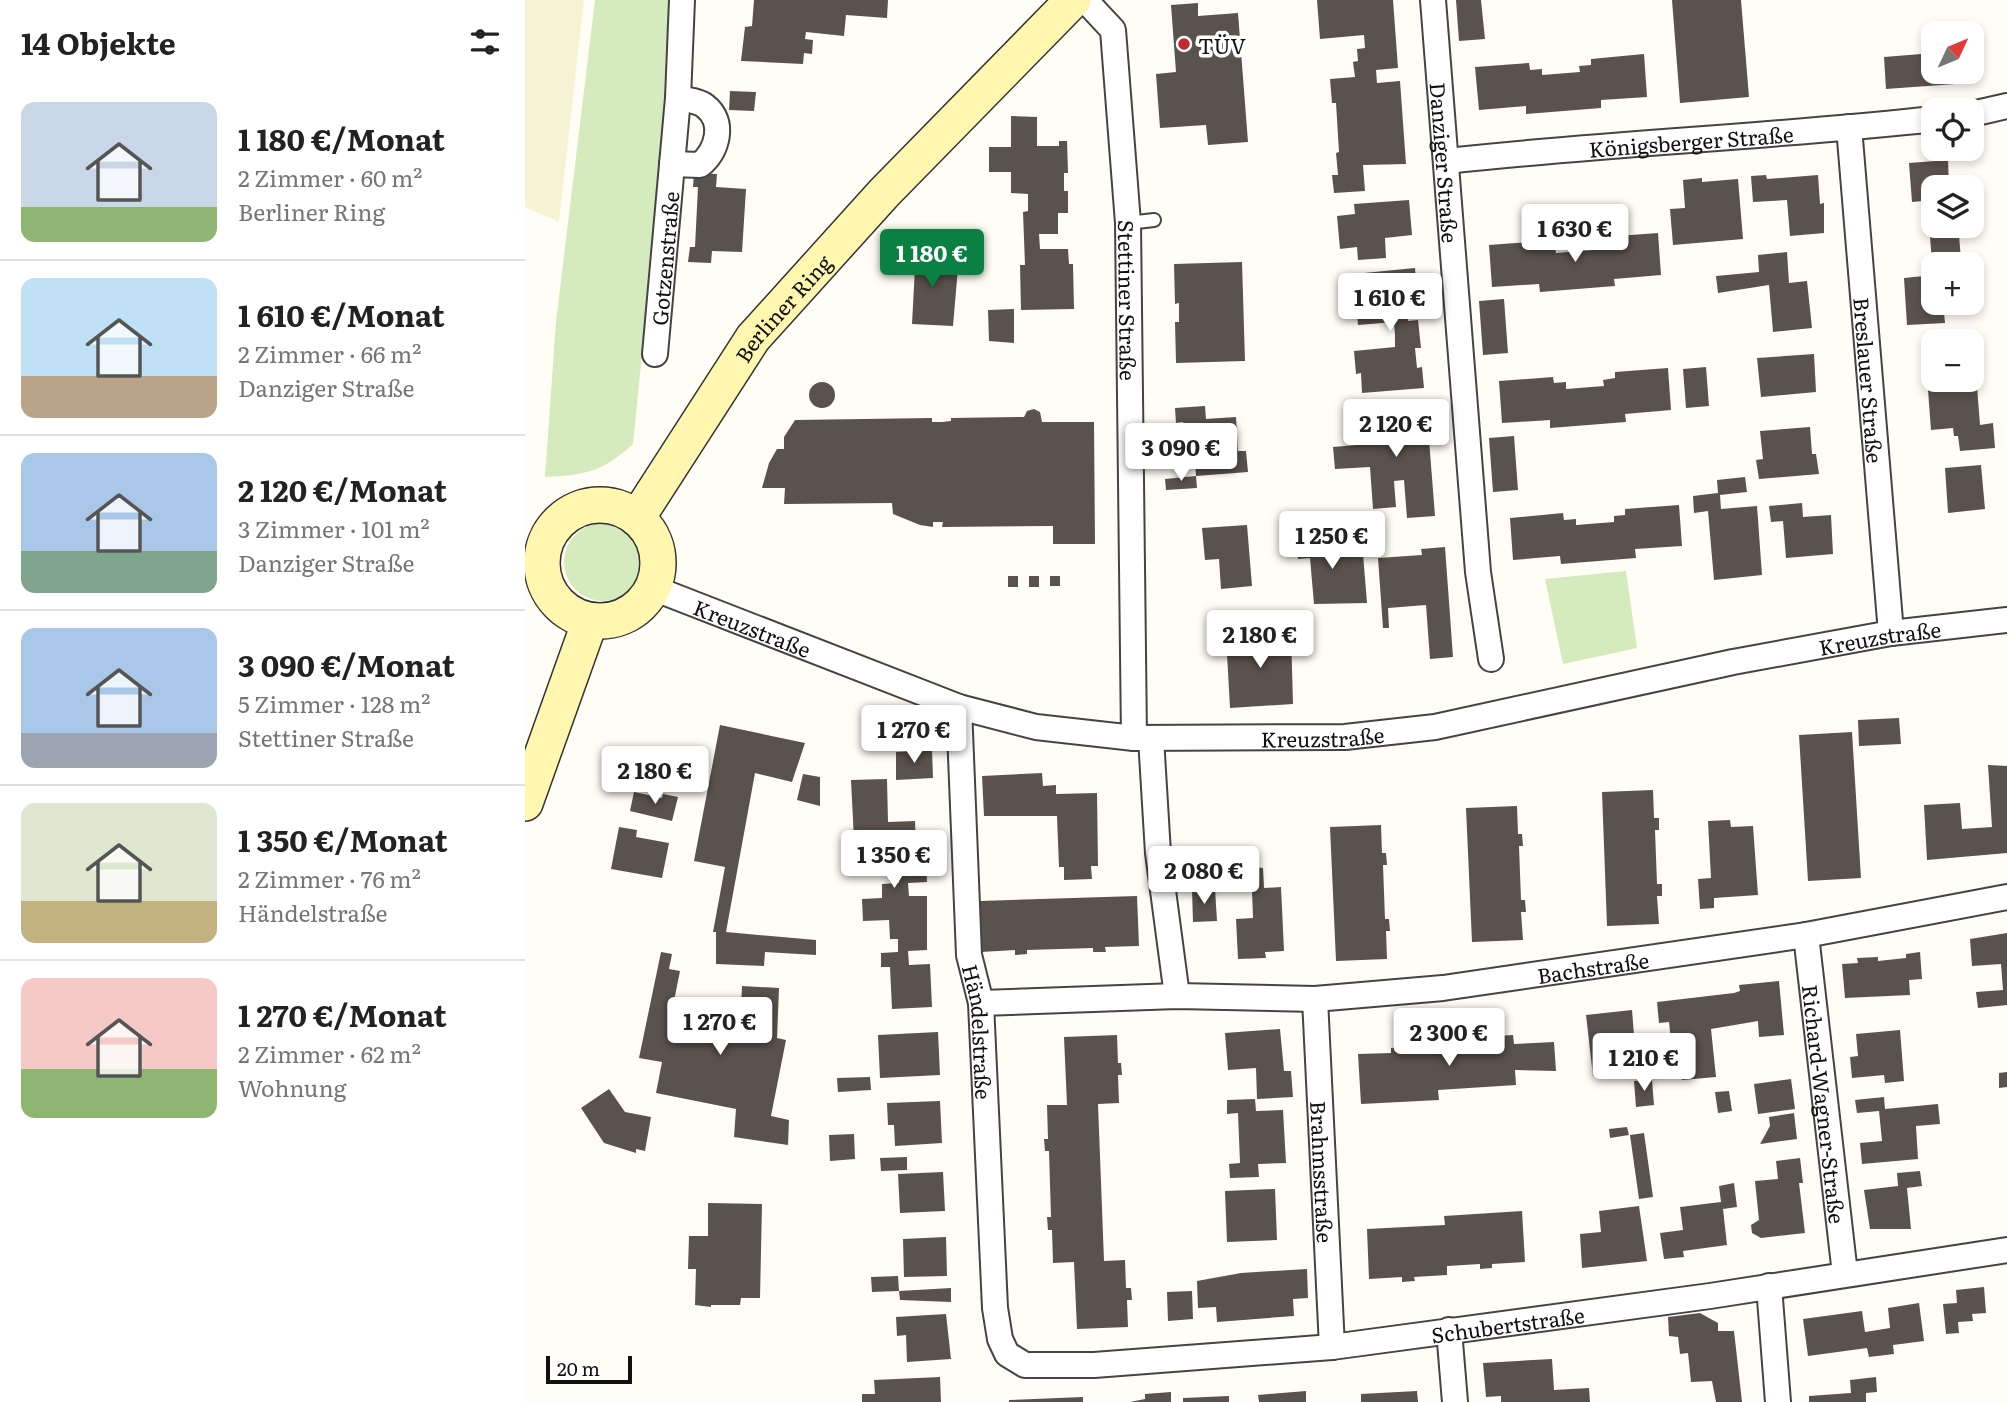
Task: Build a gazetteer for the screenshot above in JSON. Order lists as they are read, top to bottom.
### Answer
{
  "streets": {
    "main road": ["Berliner Ring"],
    "street": [
      "Königsberger Straße",
      "Danziger Straße",
      "Gotzenstraße",
      "Stettiner Straße",
      "Breslauer Straße",
      "Kreuzstraße",
      "Bachstraße",
      "Händelstraße",
      "Richard-Wagner-Straße",
      "Brahmsstraße",
      "Schubertstraße"
    ]
  },
  "crossings": [
    ["Königsberger Straße", "Danziger Straße"],
    ["Königsberger Straße", "Breslauer Straße"],
    ["Stettiner Straße", "Kreuzstraße"],
    ["Berliner Ring", "Kreuzstraße"],
    ["Breslauer Straße", "Kreuzstraße"],
    ["Kreuzstraße", "Händelstraße"],
    ["Bachstraße", "Händelstraße"],
    ["Bachstraße", "Richard-Wagner-Straße"],
    ["Bachstraße", "Brahmsstraße"],
    ["Händelstraße", "Schubertstraße"],
    ["Richard-Wagner-Straße", "Schubertstraße"],
    ["Brahmsstraße", "Schubertstraße"]
  ],
  "places": ["TÜV"],
  "scale_bar": "20 m",
  "north": "top right",
  "page": {
    "heading": "14 Objekte",
    "map_buttons": ["+", "−"],
    "list": [
      {
        "name": "1 180 €/Monat",
        "note": "2 Zimmer · 60 m² · Berliner Ring"
      },
      {
        "name": "1 610 €/Monat",
        "note": "2 Zimmer · 66 m² · Danziger Straße"
      },
      {
        "name": "2 120 €/Monat",
        "note": "3 Zimmer · 101 m² · Danziger Straße"
      },
      {
        "name": "3 090 €/Monat",
        "note": "5 Zimmer · 128 m² · Stettiner Straße"
      },
      {
        "name": "1 350 €/Monat",
        "note": "2 Zimmer · 76 m² · Händelstraße"
      },
      {
        "name": "1 270 €/Monat",
        "note": "2 Zimmer · 62 m² · Wohnung"
      }
    ],
    "price": [
      "1 630 €",
      "1 180 €",
      "1 610 €",
      "2 120 €",
      "3 090 €",
      "1 250 €",
      "2 180 €",
      "1 270 €",
      "2 180 €",
      "1 350 €",
      "2 080 €",
      "1 270 €",
      "2 300 €",
      "1 210 €"
    ],
    "scale": "20 m"
  }
}
